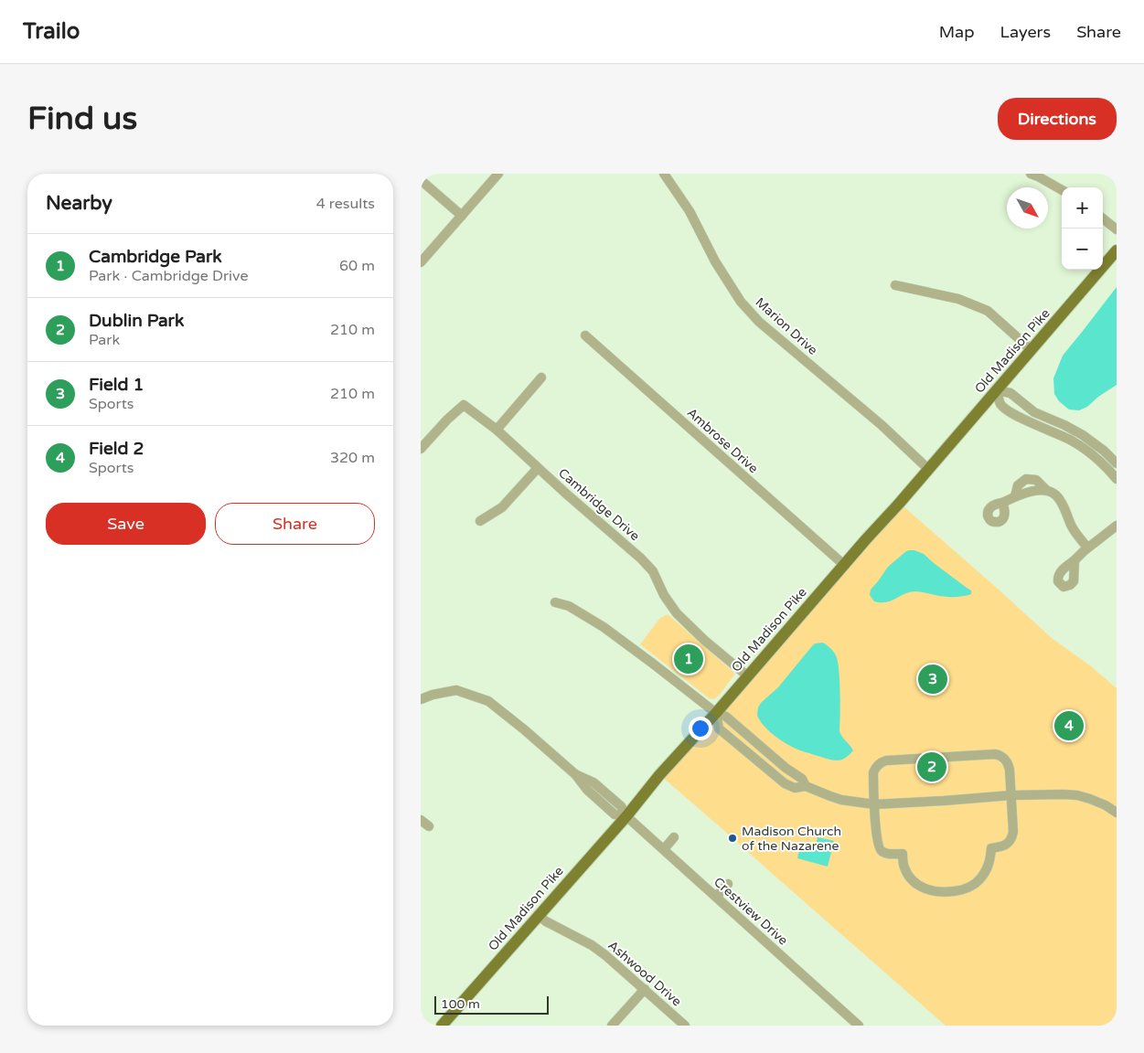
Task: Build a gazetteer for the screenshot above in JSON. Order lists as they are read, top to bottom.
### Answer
{
  "streets": {
    "main road": ["Old Madison Pike"],
    "street": [
      "Marion Drive",
      "Ambrose Drive",
      "Cambridge Drive",
      "Crestview Drive",
      "Ashwood Drive"
    ]
  },
  "crossings": [
    ["Marion Drive", "Old Madison Pike"],
    ["Old Madison Pike", "Ambrose Drive"],
    ["Old Madison Pike", "Cambridge Drive"],
    ["Old Madison Pike", "Crestview Drive"],
    ["Old Madison Pike", "Ashwood Drive"]
  ],
  "places": ["Madison Church of the Nazarene"],
  "scale_bar": "100 m",
  "north": "bottom right",
  "page": {
    "header": "Trailo",
    "nav": ["Map", "Layers", "Share"],
    "buttons": [
      "Directions",
      ["Save", "Share"]
    ],
    "title": "Find us",
    "heading": ["Nearby", "4 results"],
    "map_buttons": ["+", "−"],
    "list": [
      {
        "mark": "1",
        "name": "Cambridge Park",
        "note": "Park · Cambridge Drive",
        "value": "60 m"
      },
      {
        "mark": "2",
        "name": "Dublin Park",
        "note": "Park",
        "value": "210 m"
      },
      {
        "mark": "3",
        "name": "Field 1",
        "note": "Sports",
        "value": "210 m"
      },
      {
        "mark": "4",
        "name": "Field 2",
        "note": "Sports",
        "value": "320 m"
      }
    ],
    "pins": [
      "1",
      "3",
      "4",
      "2"
    ],
    "scale": "100 m"
  }
}
